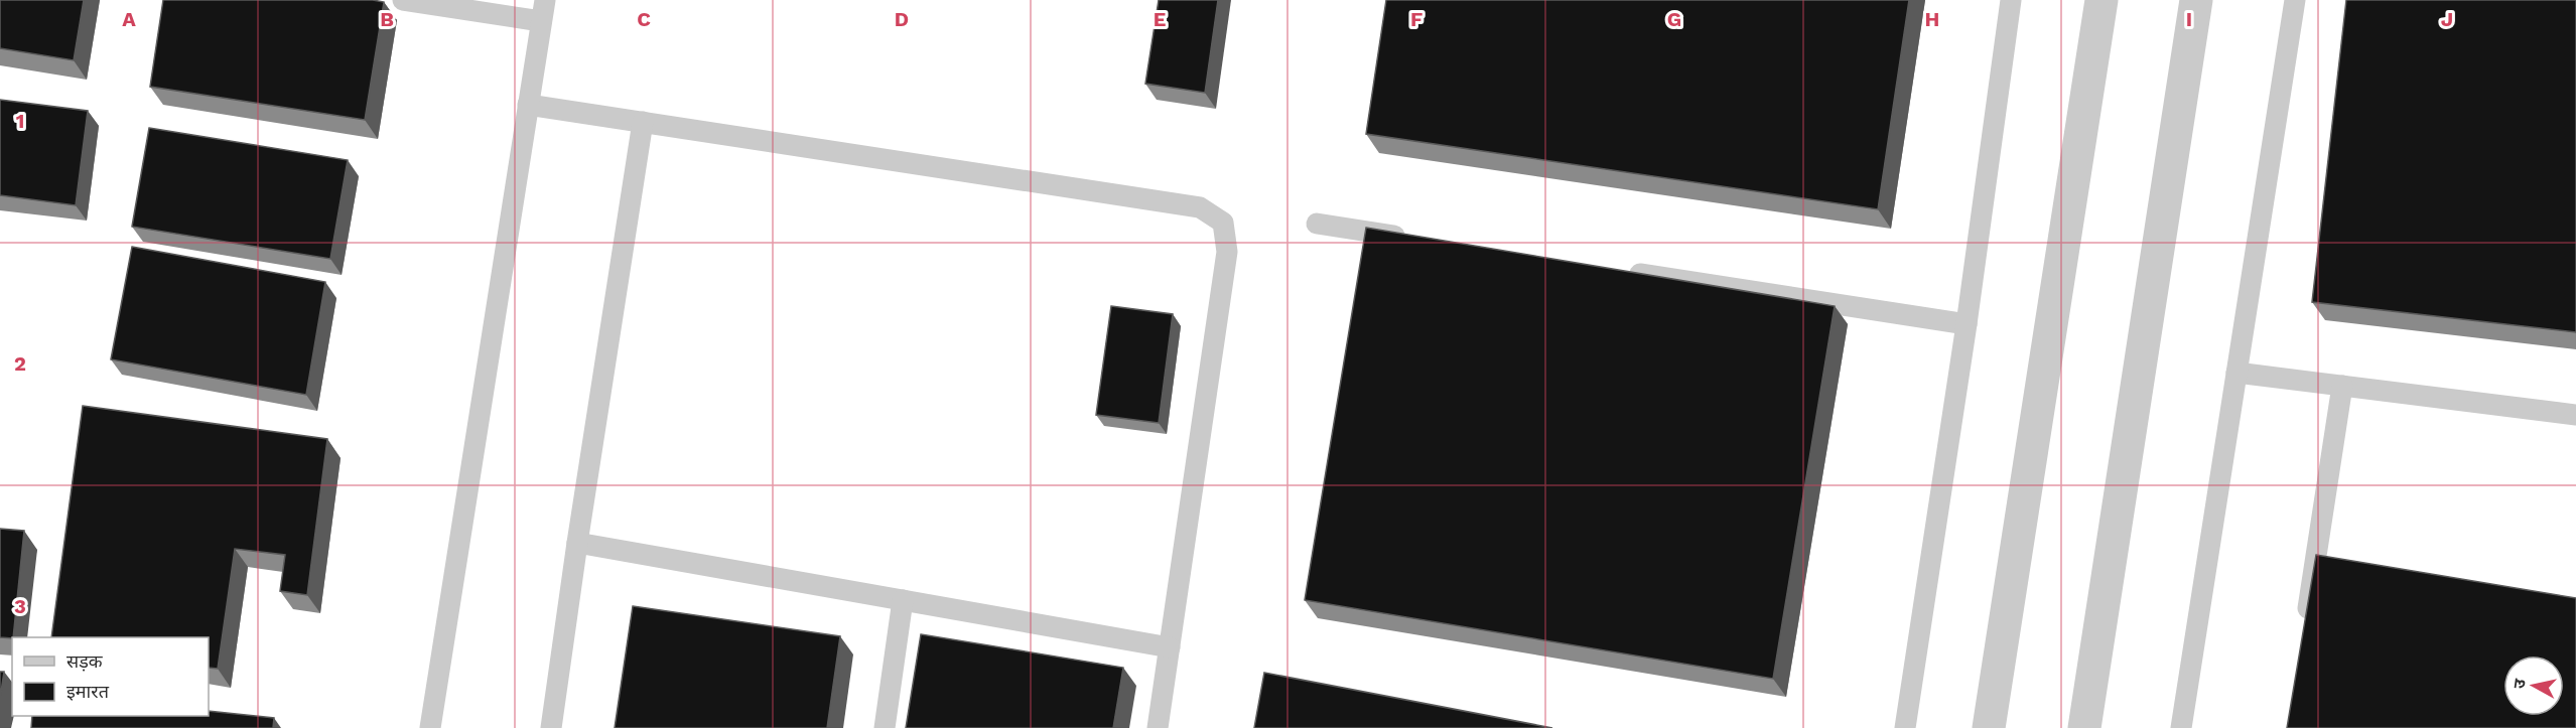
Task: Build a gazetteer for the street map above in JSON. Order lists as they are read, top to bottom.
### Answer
{
  "legend": ["सड़क", "इमारत"],
  "north": "left",
  "grid": {
    "columns": [
      "A",
      "B",
      "C",
      "D",
      "E",
      "F",
      "G",
      "H",
      "I",
      "J"
    ],
    "rows": ["1", "2", "3"]
  }
}
